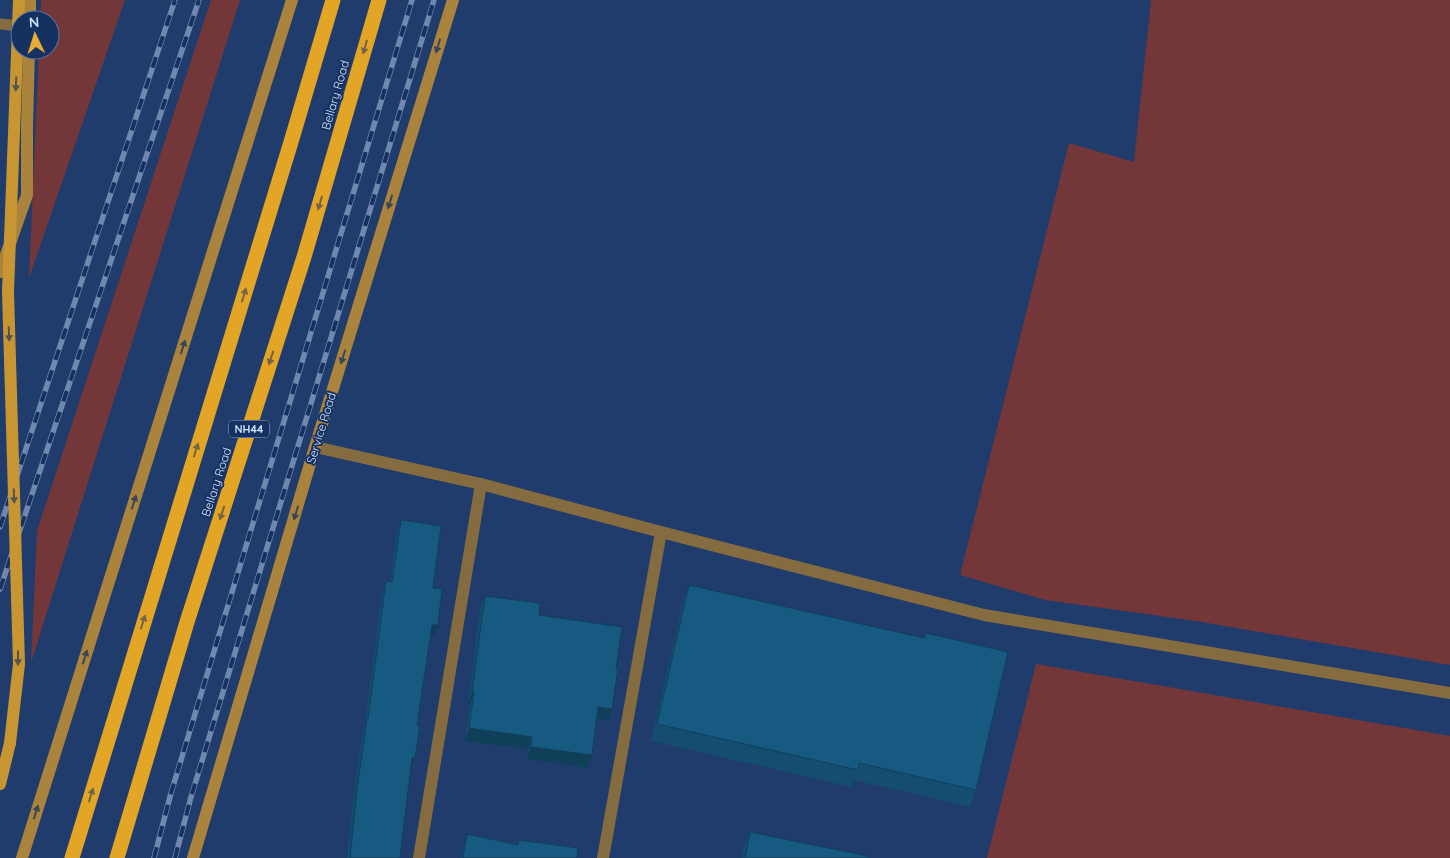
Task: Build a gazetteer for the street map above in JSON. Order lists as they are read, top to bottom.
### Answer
{
  "streets": {
    "highway": ["Bellary Road", "NH44"],
    "main road": ["Service Road"]
  },
  "one_way": ["Service Road"],
  "north": "top"
}
